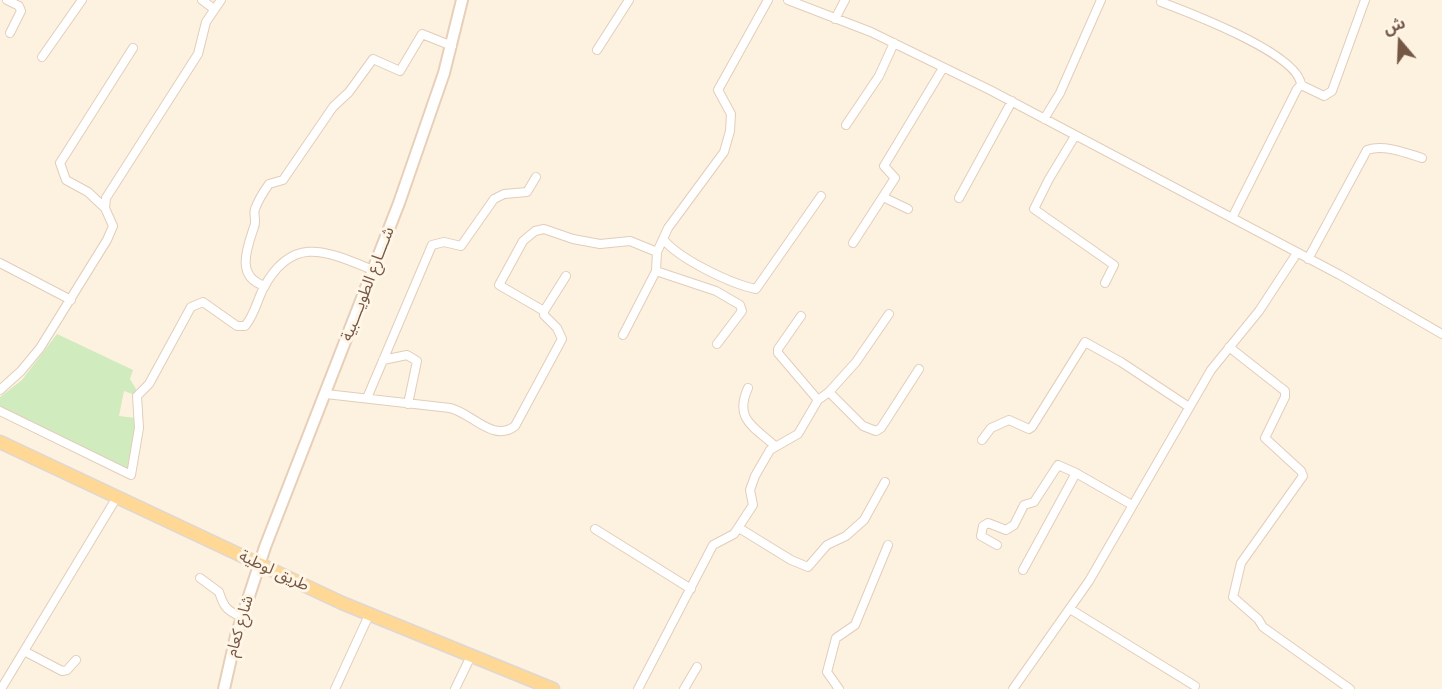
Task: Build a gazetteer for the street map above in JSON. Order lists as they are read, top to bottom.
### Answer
{
  "streets": {
    "main road": ["طريق لوطية"],
    "street": ["شــــارع الطويــــبية", "شارع كعام"]
  },
  "crossings": [
    ["شــــارع الطويــــبية", "طريق لوطية"],
    ["شــــارع الطويــــبية", "شارع كعام"],
    ["طريق لوطية", "شارع كعام"]
  ],
  "north": "top"
}
